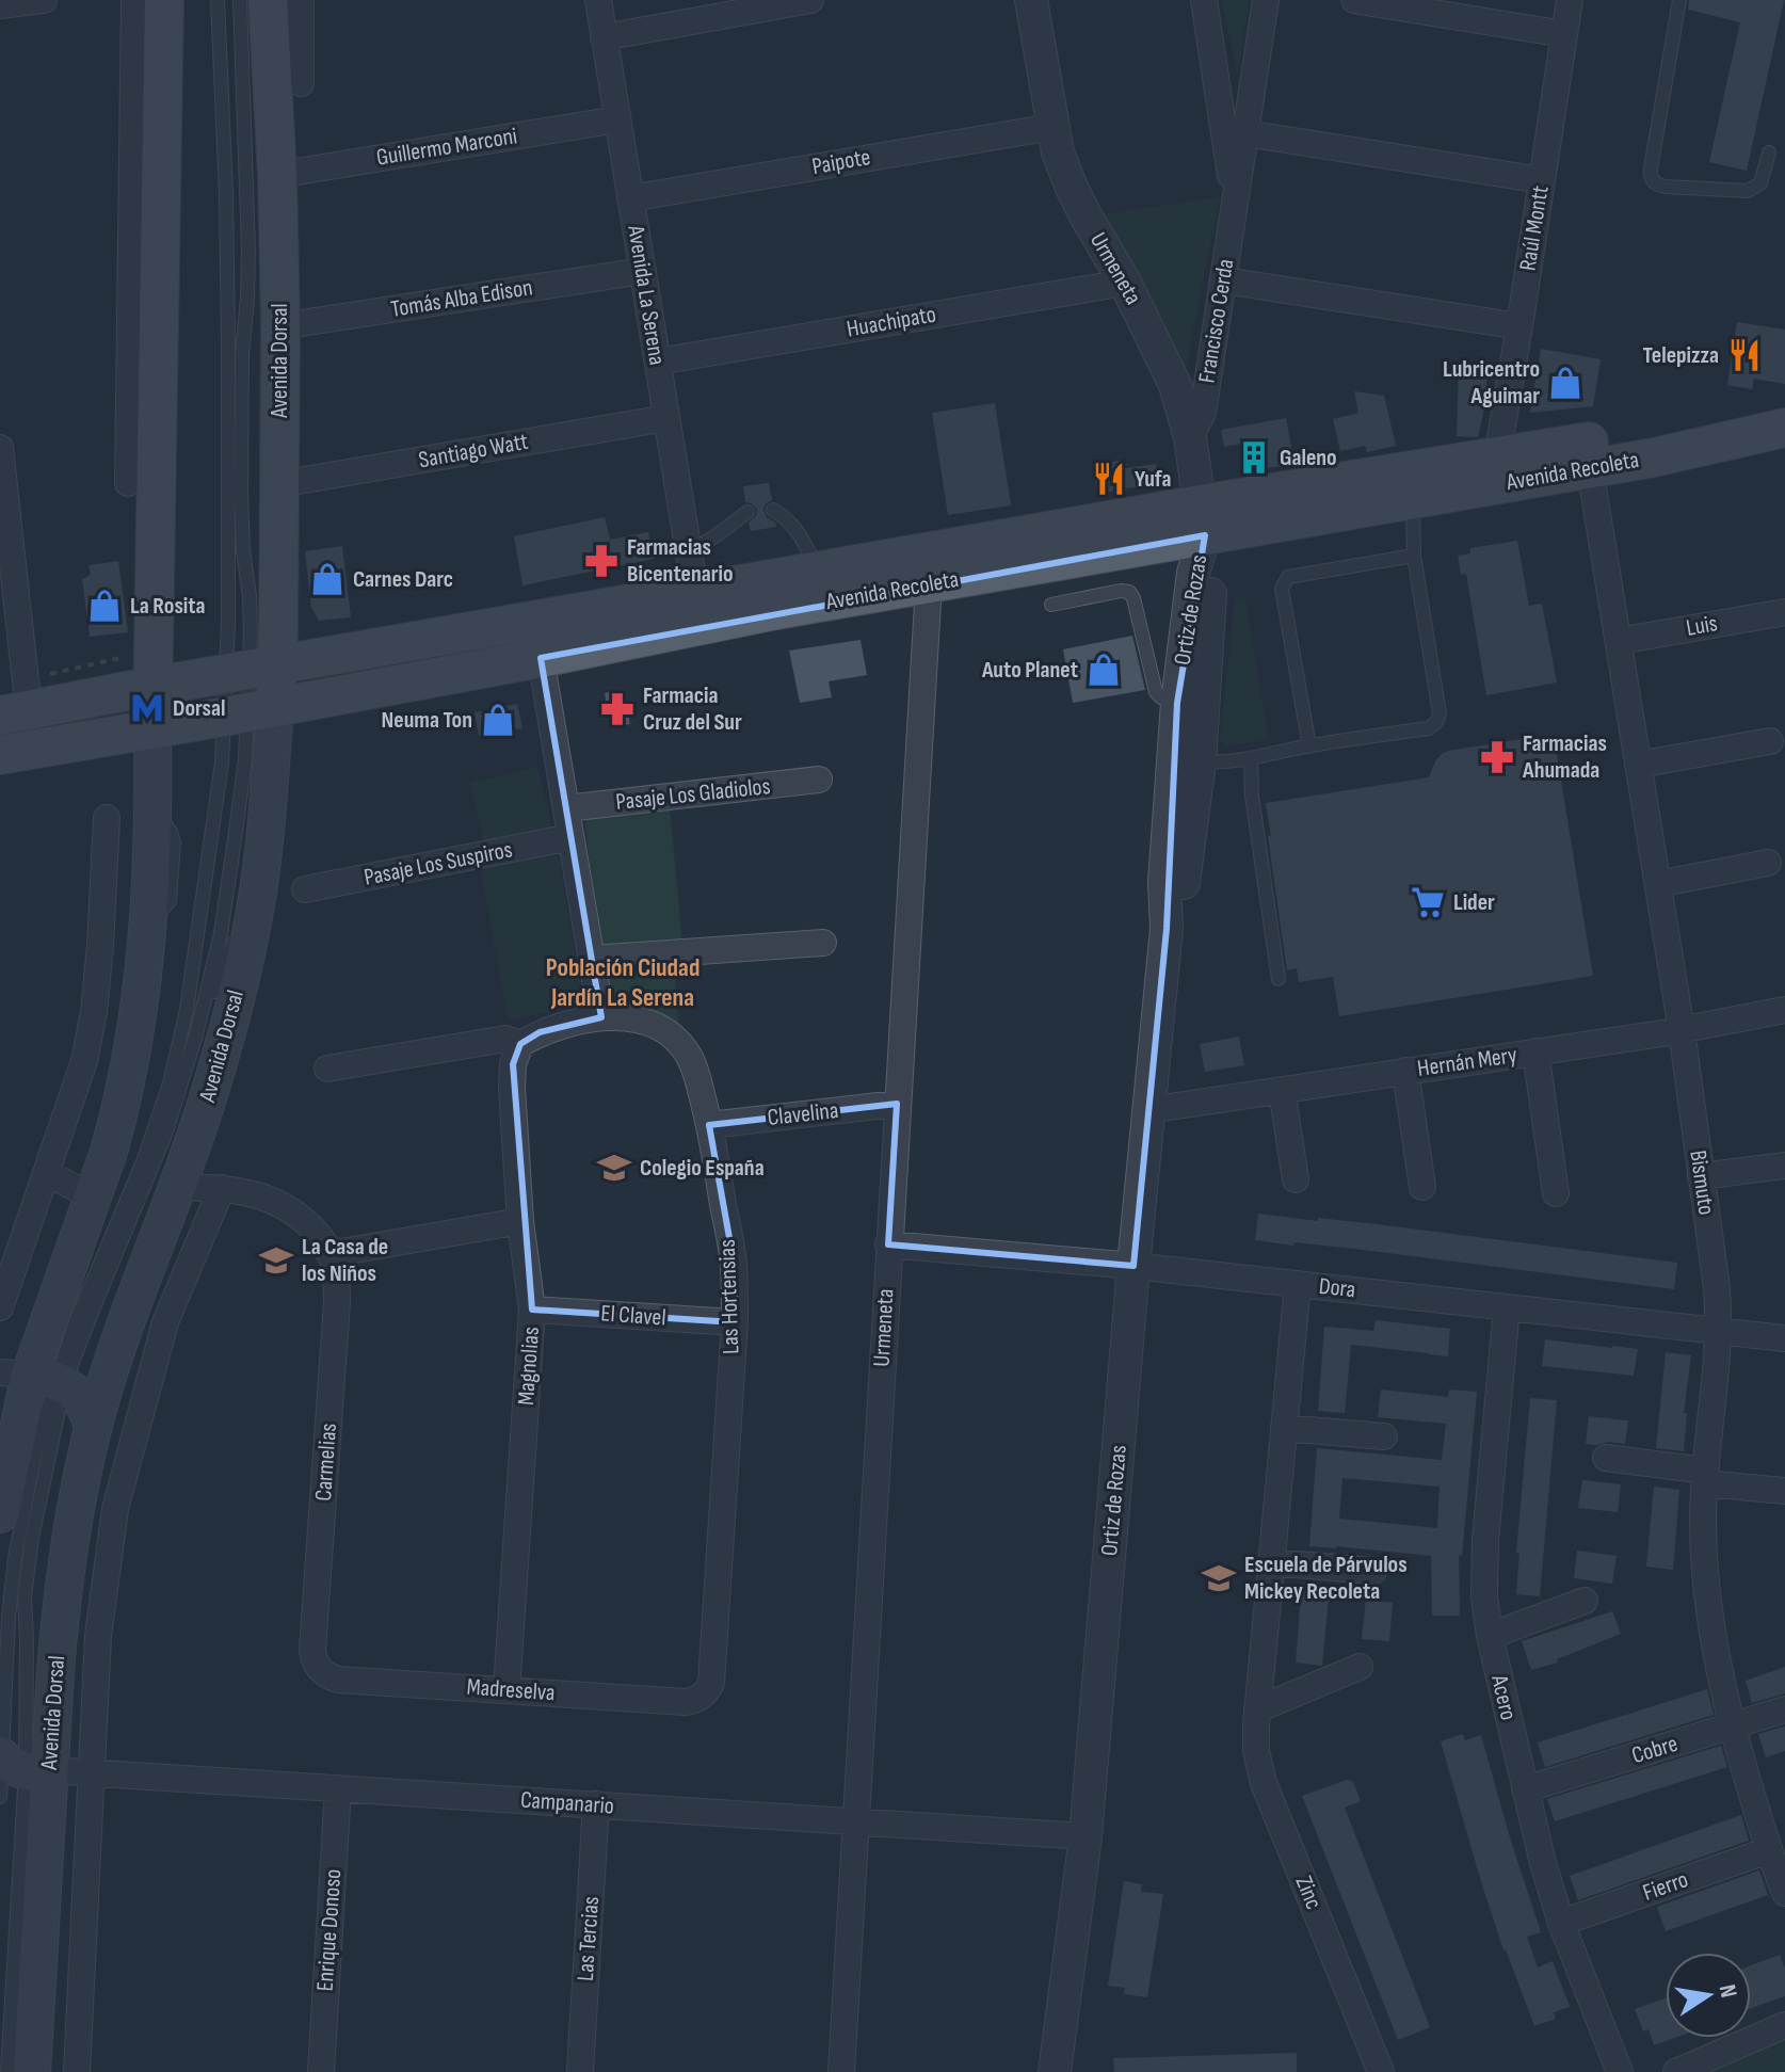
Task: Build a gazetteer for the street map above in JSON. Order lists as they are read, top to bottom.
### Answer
{
  "streets": {
    "main road": ["Avenida Dorsal", "Avenida Recoleta"],
    "street": [
      "Guillermo Marconi",
      "Paipote",
      "Raúl Montt",
      "Urmeneta",
      "Avenida La Serena",
      "Tomás Alba Edison",
      "Francisco Cerda",
      "Huachipato",
      "Santiago Watt",
      "Ortiz de Rozas",
      "Luis",
      "Pasaje Los Gladiolos",
      "Pasaje Los Suspiros",
      "Hernán Mery",
      "Clavelina",
      "Bismuto",
      "Dora",
      "Las Hortensias",
      "El Clavel",
      "Magnolias",
      "Carmelias",
      "Madreselva",
      "Acero",
      "Cobre",
      "Campanario",
      "Fierro",
      "Zinc",
      "Enrique Donoso",
      "Las Tercias"
    ]
  },
  "crossings": [
    ["Guillermo Marconi", "Avenida La Serena"],
    ["Guillermo Marconi", "Avenida Dorsal"],
    ["Paipote", "Urmeneta"],
    ["Paipote", "Avenida La Serena"],
    ["Raúl Montt", "Avenida Recoleta"],
    ["Urmeneta", "Francisco Cerda"],
    ["Urmeneta", "Huachipato"],
    ["Urmeneta", "Avenida Recoleta"],
    ["Urmeneta", "Ortiz de Rozas"],
    ["Urmeneta", "Clavelina"],
    ["Urmeneta", "Dora"],
    ["Urmeneta", "Campanario"],
    ["Avenida La Serena", "Tomás Alba Edison"],
    ["Avenida La Serena", "Huachipato"],
    ["Avenida La Serena", "Santiago Watt"],
    ["Avenida La Serena", "Avenida Recoleta"],
    ["Tomás Alba Edison", "Avenida Dorsal"],
    ["Avenida Dorsal", "Santiago Watt"],
    ["Avenida Dorsal", "Avenida Recoleta"],
    ["Avenida Dorsal", "Campanario"],
    ["Avenida Recoleta", "Ortiz de Rozas"],
    ["Avenida Recoleta", "Bismuto"],
    ["Ortiz de Rozas", "Hernán Mery"],
    ["Ortiz de Rozas", "Dora"],
    ["Ortiz de Rozas", "Campanario"],
    ["Luis", "Bismuto"],
    ["Hernán Mery", "Bismuto"],
    ["Clavelina", "Las Hortensias"],
    ["Bismuto", "Dora"],
    ["Bismuto", "Cobre"],
    ["Bismuto", "Fierro"],
    ["Dora", "Acero"],
    ["Dora", "Zinc"],
    ["Las Hortensias", "El Clavel"],
    ["Las Hortensias", "Magnolias"],
    ["Las Hortensias", "Madreselva"],
    ["El Clavel", "Magnolias"],
    ["Magnolias", "Madreselva"],
    ["Carmelias", "Madreselva"],
    ["Acero", "Cobre"],
    ["Acero", "Fierro"],
    ["Campanario", "Enrique Donoso"],
    ["Campanario", "Las Tercias"]
  ],
  "districts": ["Población Ciudad Jardín La Serena"],
  "places": {
    "restaurant": ["Telepizza", "Yufa"],
    "shop": [
      "Lubricentro Aguimar",
      "Carnes Darc",
      "La Rosita",
      "Auto Planet",
      "Neuma Ton"
    ],
    "building": ["Galeno"],
    "pharmacy": ["Farmacias Bicentenario", "Farmacia Cruz del Sur", "Farmacias Ahumada"],
    "metro station": ["Dorsal"],
    "supermarket": ["Lider"],
    "school or university": ["Colegio España", "La Casa de los Niños", "Escuela de Párvulos Mickey Recoleta"]
  },
  "north": "right"
}
